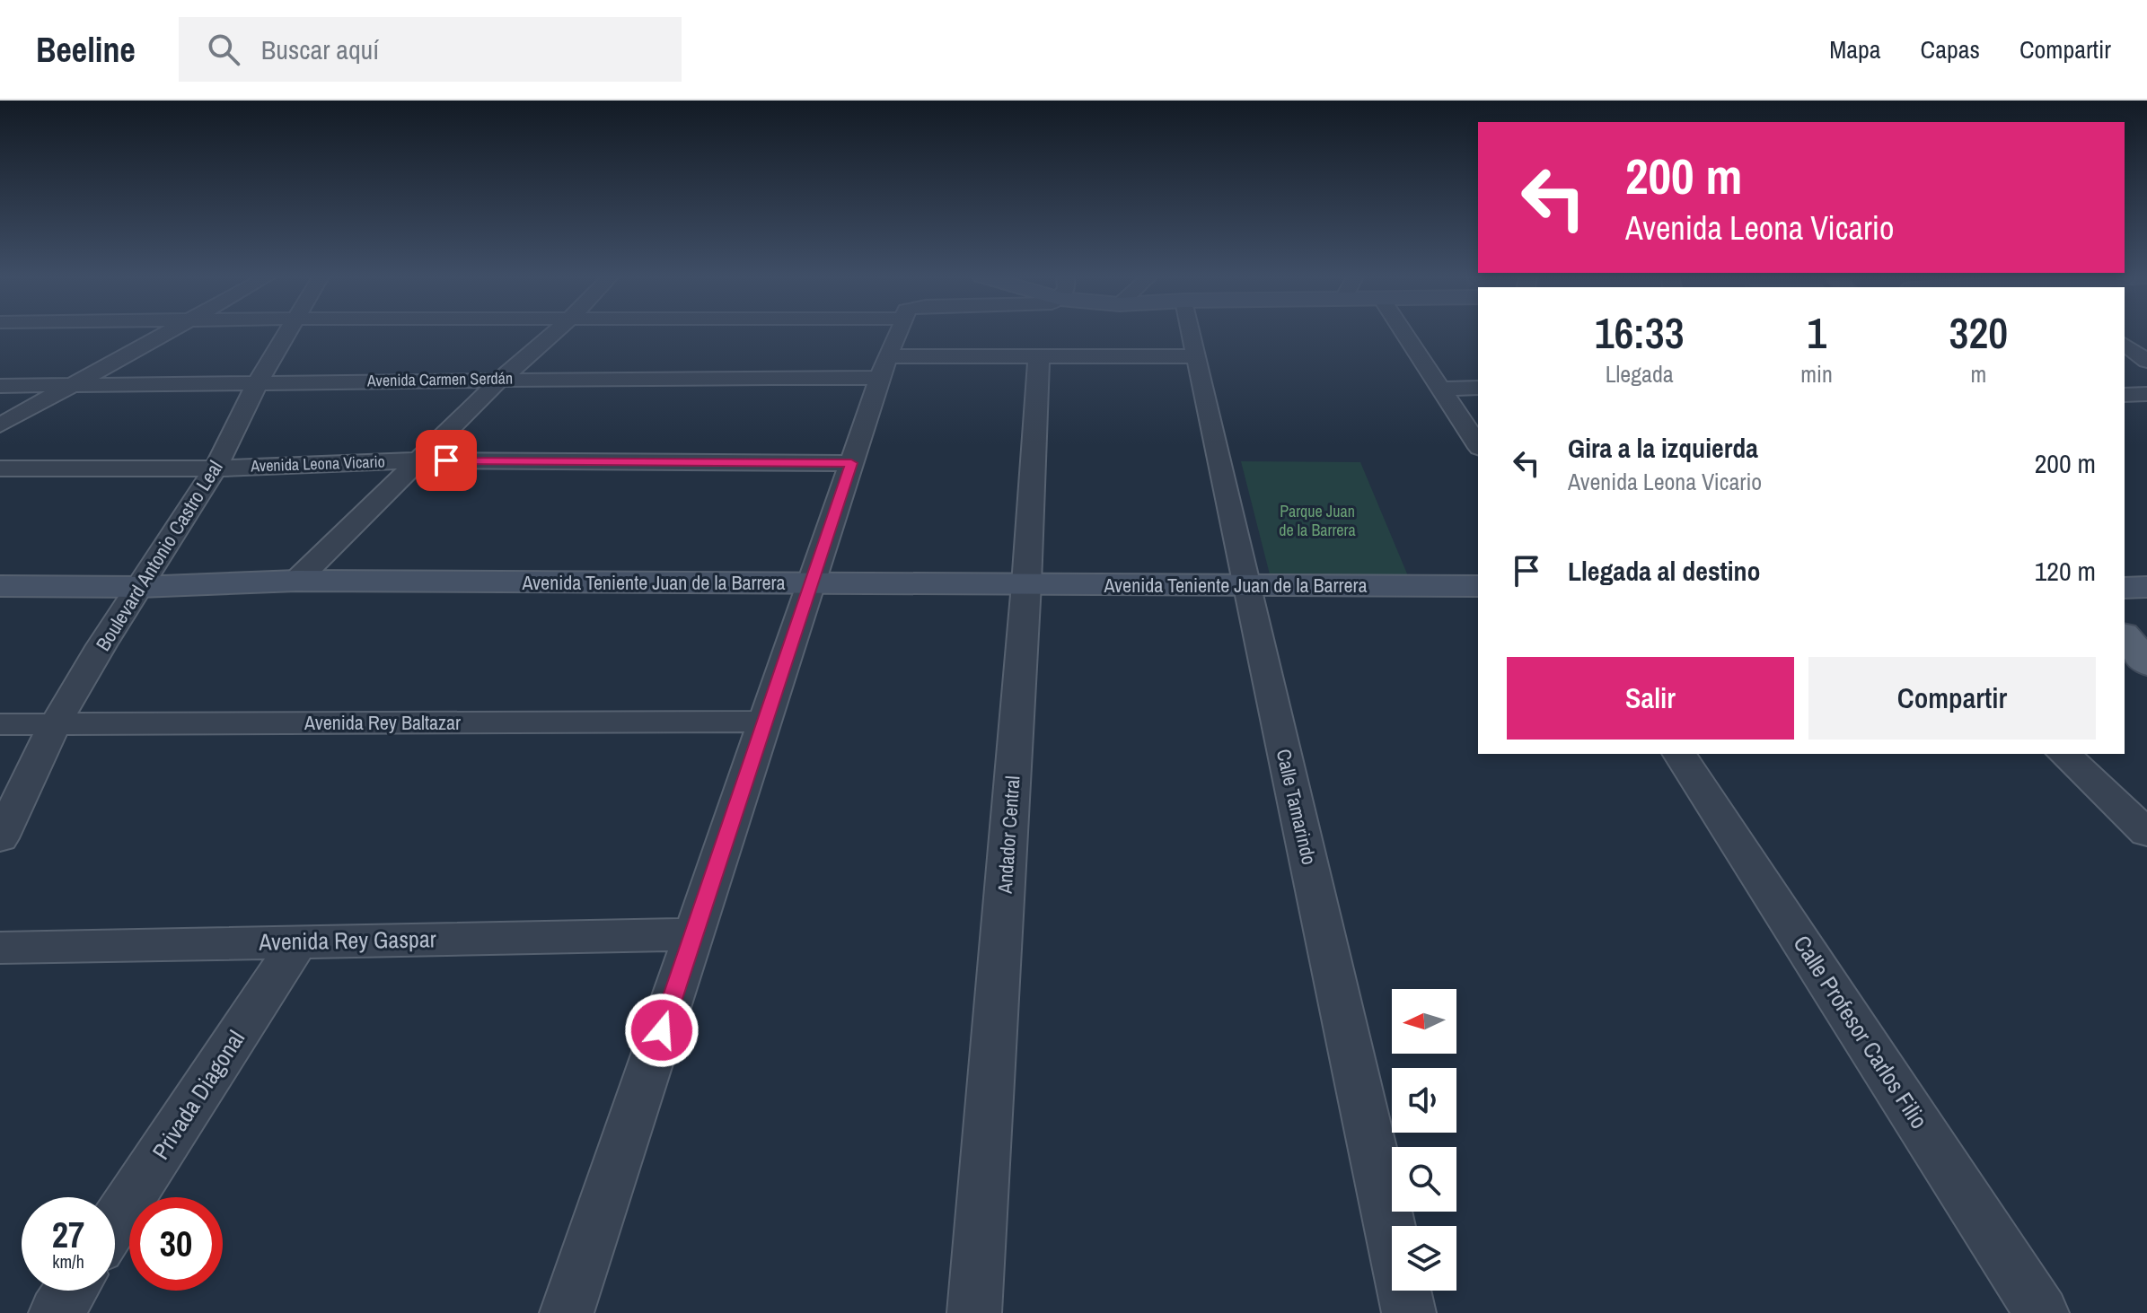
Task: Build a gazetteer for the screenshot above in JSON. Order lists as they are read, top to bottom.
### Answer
{
  "streets": {
    "street": [
      "Avenida Carmen Serdán",
      "Avenida Leona Vicario",
      "Boulevard Antonio Castro Leal",
      "Avenida Teniente Juan de la Barrera",
      "Avenida Rey Baltazar",
      "Calle Tamarindo",
      "Andador Central",
      "Avenida Rey Gaspar",
      "Calle Profesor Carlos Filio",
      "Privada Diagonal"
    ]
  },
  "crossings": [
    ["Avenida Carmen Serdán", "Boulevard Antonio Castro Leal"],
    ["Avenida Carmen Serdán", "Calle Tamarindo"],
    ["Avenida Carmen Serdán", "Andador Central"],
    ["Avenida Leona Vicario", "Boulevard Antonio Castro Leal"],
    ["Boulevard Antonio Castro Leal", "Avenida Teniente Juan de la Barrera"],
    ["Boulevard Antonio Castro Leal", "Avenida Rey Baltazar"],
    ["Avenida Teniente Juan de la Barrera", "Calle Tamarindo"],
    ["Avenida Teniente Juan de la Barrera", "Andador Central"],
    ["Avenida Rey Gaspar", "Privada Diagonal"]
  ],
  "parks": ["Parque Juan de la Barrera"],
  "north": "left",
  "page": {
    "header": "Beeline",
    "search": "Buscar aquí",
    "nav": ["Mapa", "Capas", "Compartir"],
    "turn": ["200 m", "Avenida Leona Vicario"],
    "eta": [
      "16:33",
      "Llegada",
      "1",
      "min",
      "320",
      "m"
    ],
    "list": [
      {
        "name": "Gira a la izquierda",
        "note": "Avenida Leona Vicario",
        "value": "200 m"
      },
      {
        "name": "Llegada al destino",
        "value": "120 m"
      }
    ],
    "buttons": ["Salir", "Compartir"],
    "speed": "27 km/h",
    "limit": "30"
  }
}
